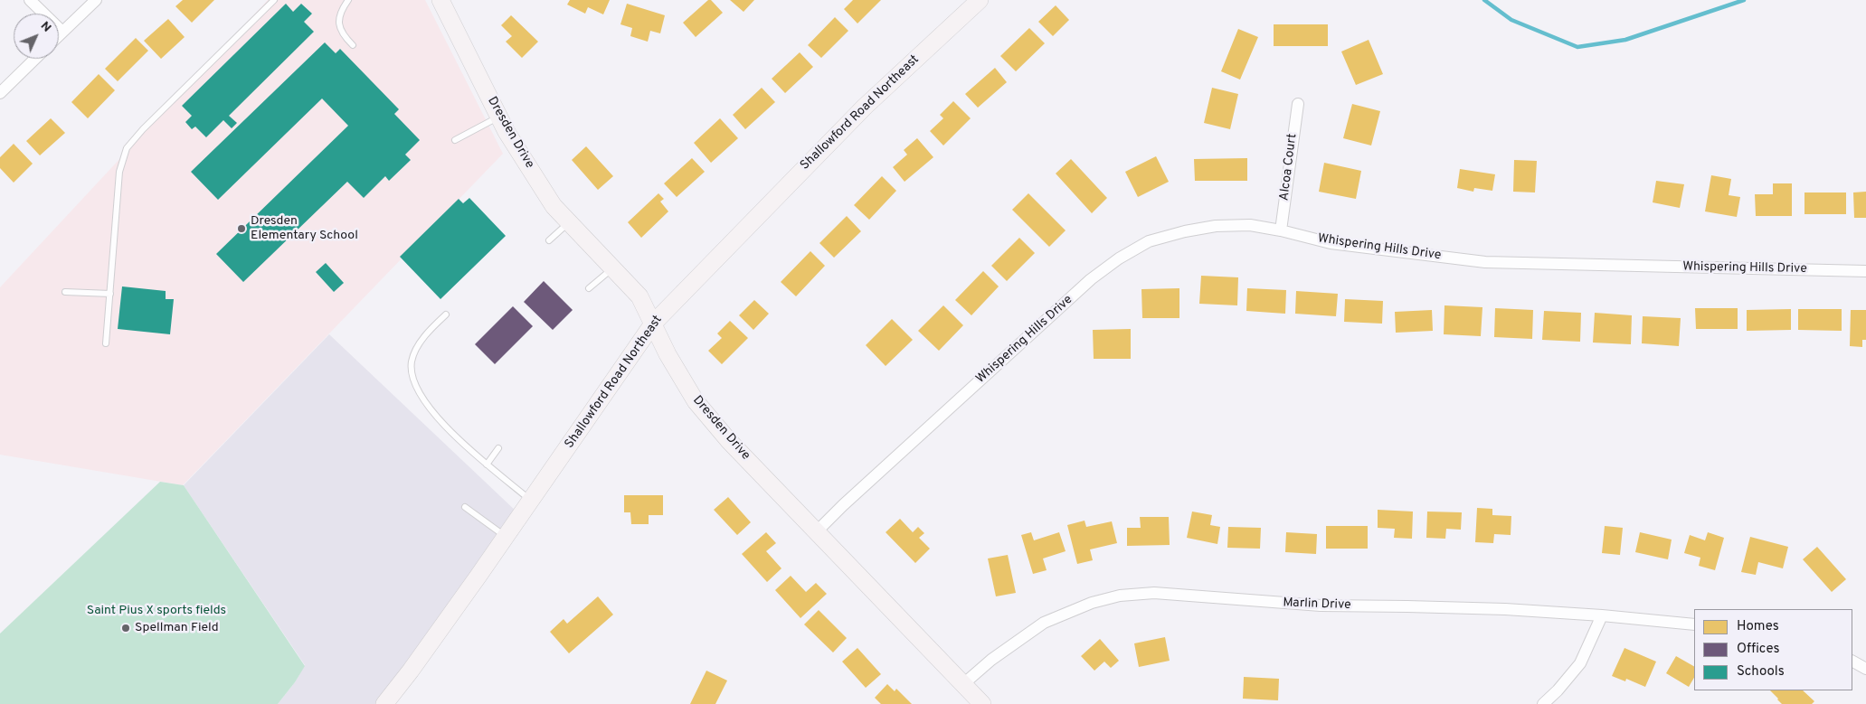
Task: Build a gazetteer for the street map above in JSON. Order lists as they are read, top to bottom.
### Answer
{
  "streets": {
    "street": [
      "Shallowford Road Northeast",
      "Dresden Drive",
      "Alcoa Court",
      "Whispering Hills Drive",
      "Marlin Drive"
    ]
  },
  "crossings": [
    ["Shallowford Road Northeast", "Dresden Drive"],
    ["Dresden Drive", "Whispering Hills Drive"],
    ["Dresden Drive", "Marlin Drive"],
    ["Alcoa Court", "Whispering Hills Drive"]
  ],
  "parks": ["Saint Pius X sports fields"],
  "places": ["Dresden Elementary School", "Spellman Field"],
  "legend": ["Homes", "Offices", "Schools"],
  "north": "top right"
}
